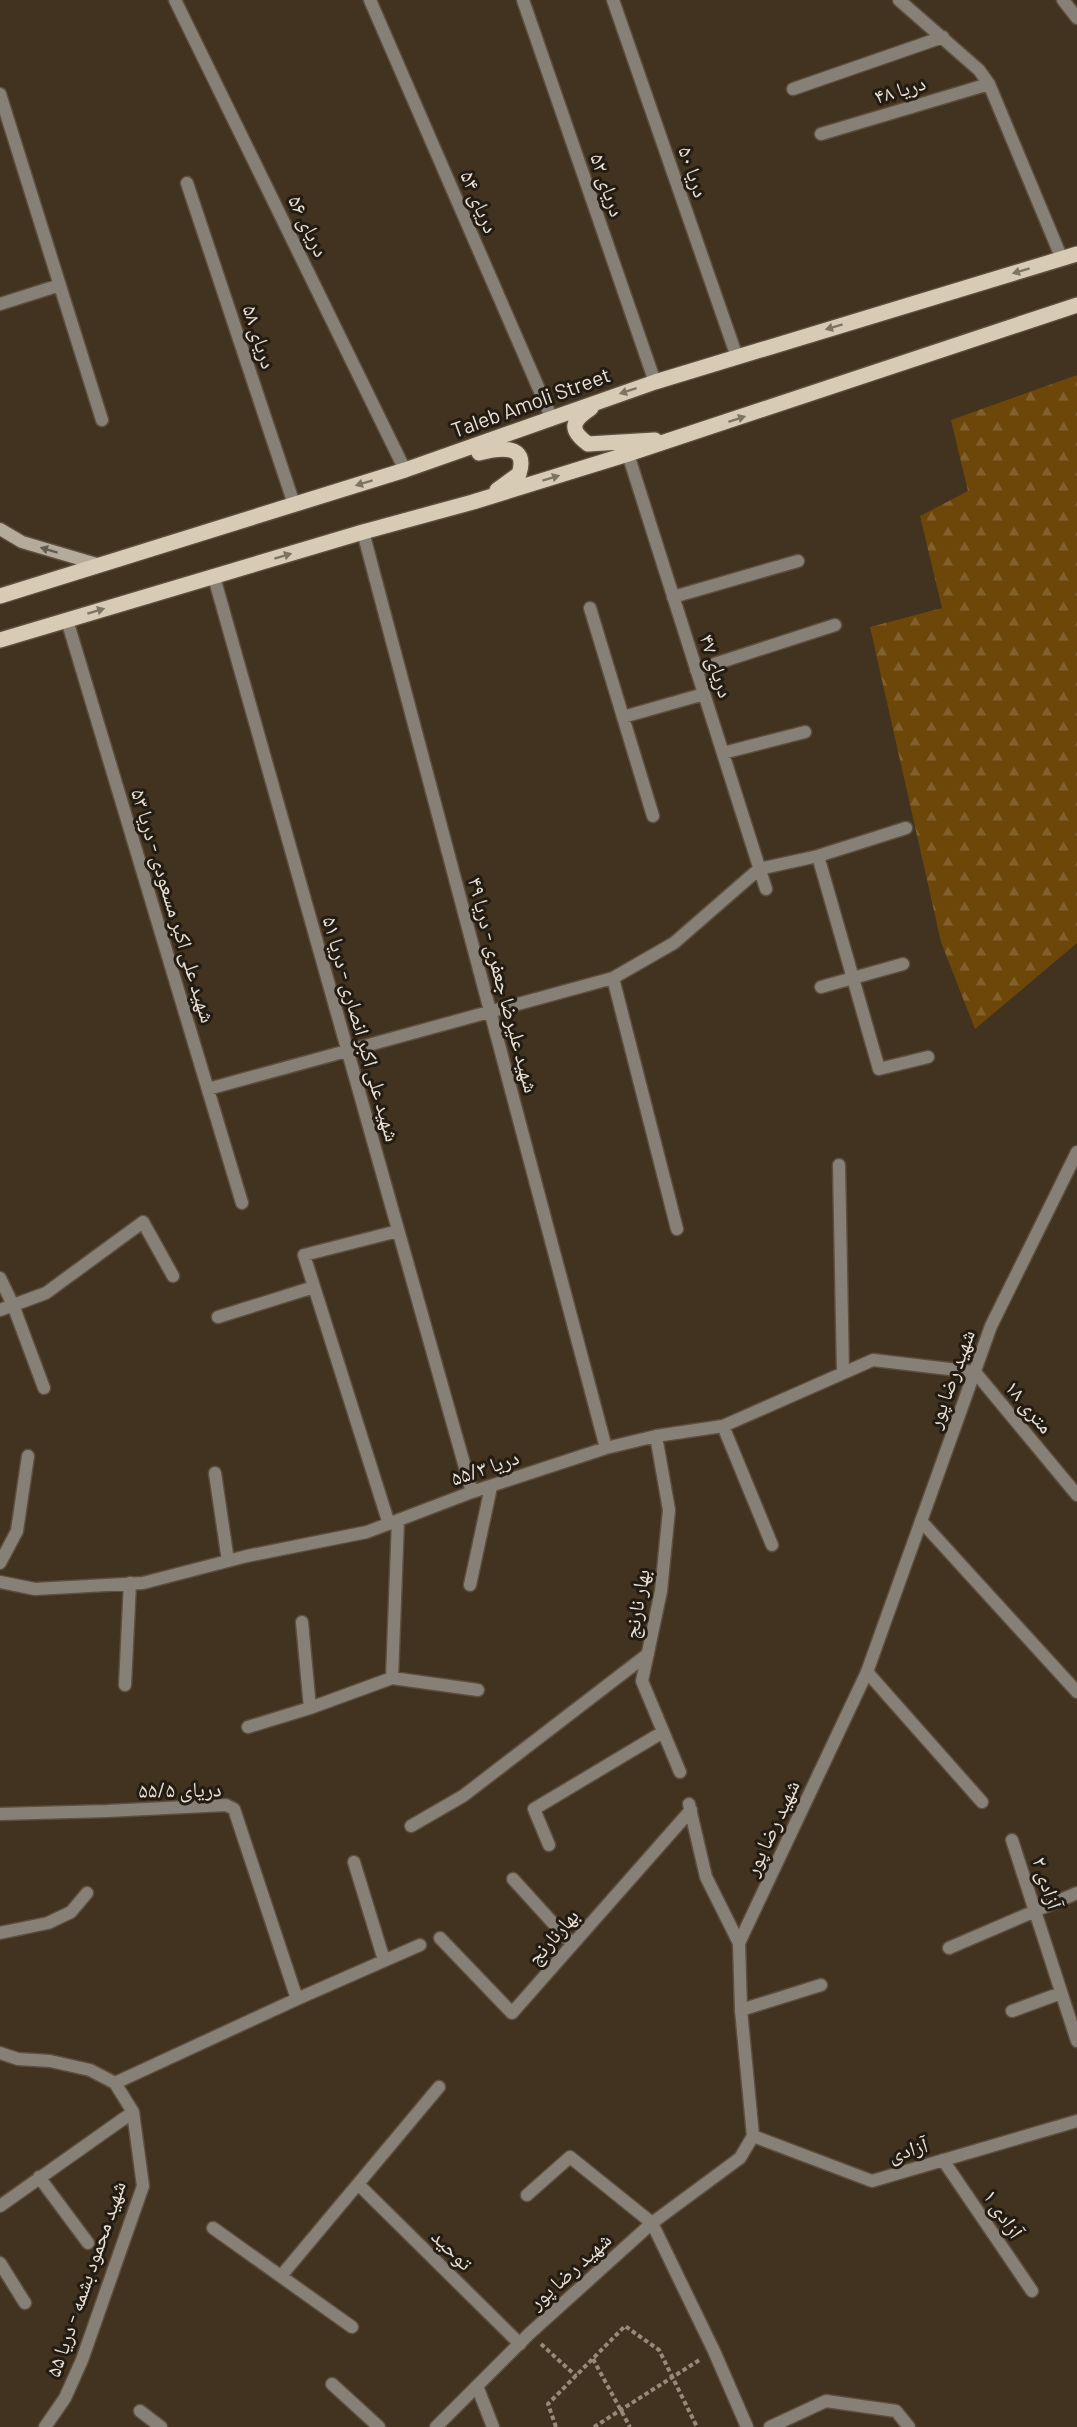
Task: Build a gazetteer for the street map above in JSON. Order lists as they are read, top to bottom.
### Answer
{
  "streets": {
    "main road": ["Taleb Amoli Street"],
    "street": [
      "دریا ۴۸",
      "دریا ۵۰",
      "دریای ۵۲",
      "دریای ۵۴",
      "دریای ۵۶",
      "دریای ۵۸",
      "دریای ۴۷",
      "شهید علی اکبر مسعودی - دریا ۵۳",
      "شهید علیرضا جعفری - دریا ۴۹",
      "شهید علی اکبر انصاری - دریا ۵۱",
      "شهید رضا پور",
      "۱۸ متری",
      "دریا ۵۵/۳",
      "بهار نارنج",
      "دریای ۵۵/۵",
      "آزادی ۲",
      "بهارنارنج",
      "آزادی",
      "آزادی ۱",
      "توحید",
      "شهید محمود بشمه - دریا ۵۵"
    ]
  },
  "crossings": [
    ["دریا ۵۰", "Taleb Amoli Street"],
    ["دریای ۵۲", "Taleb Amoli Street"],
    ["دریای ۵۴", "Taleb Amoli Street"],
    ["دریای ۵۶", "Taleb Amoli Street"],
    ["دریای ۵۸", "Taleb Amoli Street"],
    ["شهید علیرضا جعفری - دریا ۴۹", "دریا ۵۵/۳"],
    ["شهید علی اکبر انصاری - دریا ۵۱", "دریا ۵۵/۳"],
    ["شهید رضا پور", "۱۸ متری"],
    ["شهید رضا پور", "دریا ۵۵/۳"],
    ["شهید رضا پور", "بهارنارنج"],
    ["شهید رضا پور", "آزادی"],
    ["شهید رضا پور", "توحید"],
    ["۱۸ متری", "دریا ۵۵/۳"],
    ["دریا ۵۵/۳", "بهار نارنج"],
    ["آزادی", "آزادی ۱"]
  ]
}
